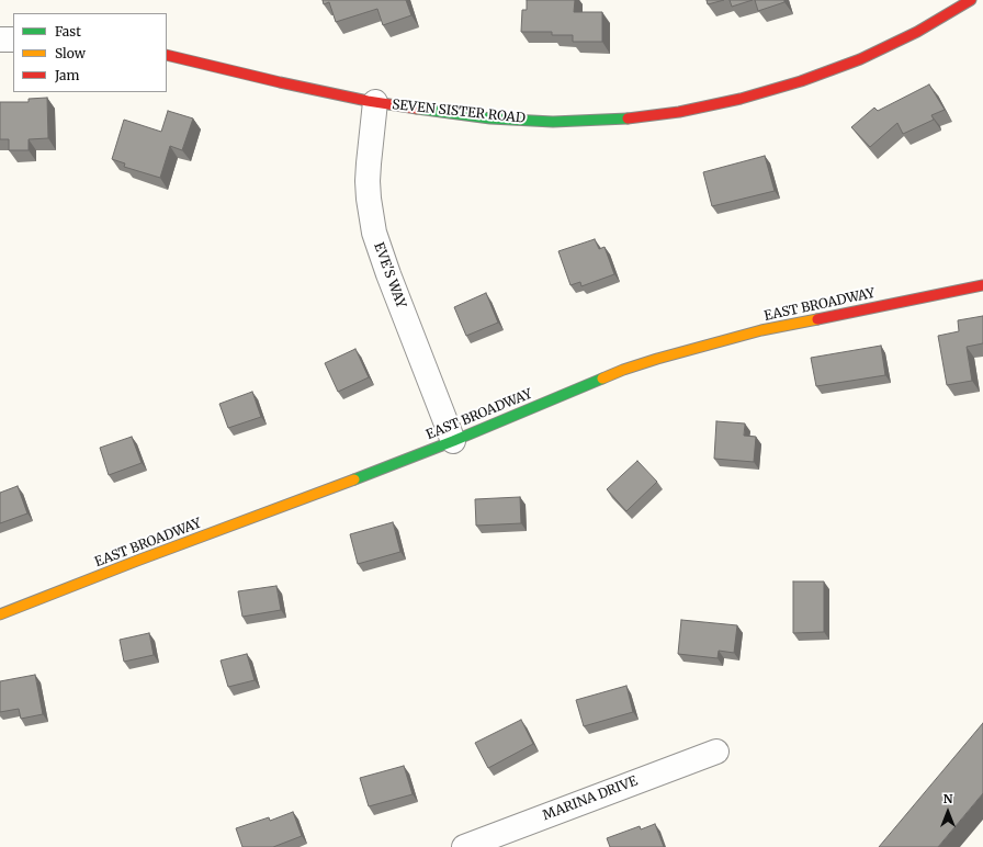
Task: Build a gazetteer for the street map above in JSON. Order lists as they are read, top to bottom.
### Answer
{
  "streets": {
    "street": [
      "SEVEN SISTER ROAD",
      "EVE'S WAY",
      "EAST BROADWAY",
      "MARINA DRIVE"
    ]
  },
  "crossings": [
    ["SEVEN SISTER ROAD", "EVE'S WAY"],
    ["EVE'S WAY", "EAST BROADWAY"]
  ],
  "legend": ["Fast", "Slow", "Jam"],
  "north": "top"
}
